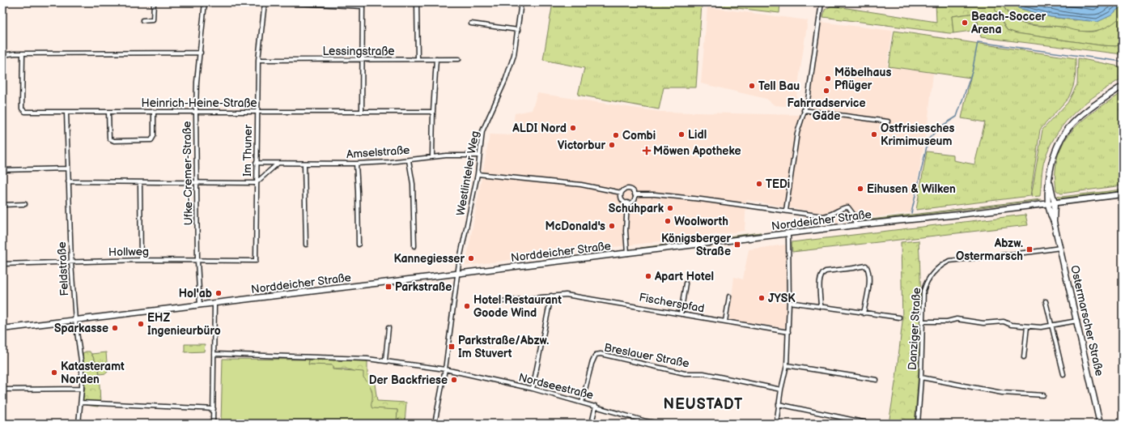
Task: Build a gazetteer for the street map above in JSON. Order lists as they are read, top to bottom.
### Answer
{
  "streets": {
    "main road": ["Norddeicher Straße", "Ostermarscher Straße"],
    "street": [
      "Lessingstraße",
      "Heinrich-Heine-Straße",
      "Im Thuner",
      "Amselstraße",
      "Ufke-Cremer-Straße",
      "Westlinteler Weg",
      "Hollweg",
      "Feldstraße",
      "Fischerspfad",
      "Danziger Straße",
      "Breslauer Straße",
      "Nordseestraße"
    ]
  },
  "crossings": [
    ["Lessingstraße", "Im Thuner"],
    ["Heinrich-Heine-Straße", "Im Thuner"],
    ["Heinrich-Heine-Straße", "Ufke-Cremer-Straße"],
    ["Heinrich-Heine-Straße", "Feldstraße"],
    ["Im Thuner", "Amselstraße"],
    ["Im Thuner", "Hollweg"],
    ["Amselstraße", "Westlinteler Weg"],
    ["Ufke-Cremer-Straße", "Norddeicher Straße"],
    ["Ufke-Cremer-Straße", "Hollweg"],
    ["Westlinteler Weg", "Norddeicher Straße"],
    ["Norddeicher Straße", "Feldstraße"],
    ["Norddeicher Straße", "Ostermarscher Straße"],
    ["Hollweg", "Feldstraße"],
    ["Ostermarscher Straße", "Danziger Straße"],
    ["Breslauer Straße", "Nordseestraße"]
  ],
  "districts": ["NEUSTADT"],
  "places": {
    "other": [
      "Beach-Soccer Arena",
      "Möbelhaus Pflüger",
      "Tell Bau",
      "Fahrradservice Gäde",
      "ALDI Nord",
      "Lidl",
      "Ostfrisiesches Krimimuseum",
      "Combi",
      "Victorbur",
      "TEDi",
      "Eihusen & Wilken",
      "Schuhpark",
      "Woolworth",
      "McDonald's",
      "Kannegiesser",
      "Apart Hotel",
      "Hol'ab",
      "JYSK",
      "Hotel Restaurant Goode Wind",
      "EHZ Ingenieurbüro",
      "Sparkasse",
      "Katasteramt Norden",
      "Der Backfriese"
    ],
    "health": ["Möwen Apotheke"],
    "transit": [
      "Königsberger Straße",
      "Abzw. Ostermarsch",
      "Parkstraße",
      "Parkstraße/Abzw. Im Stuvert"
    ]
  }
}
